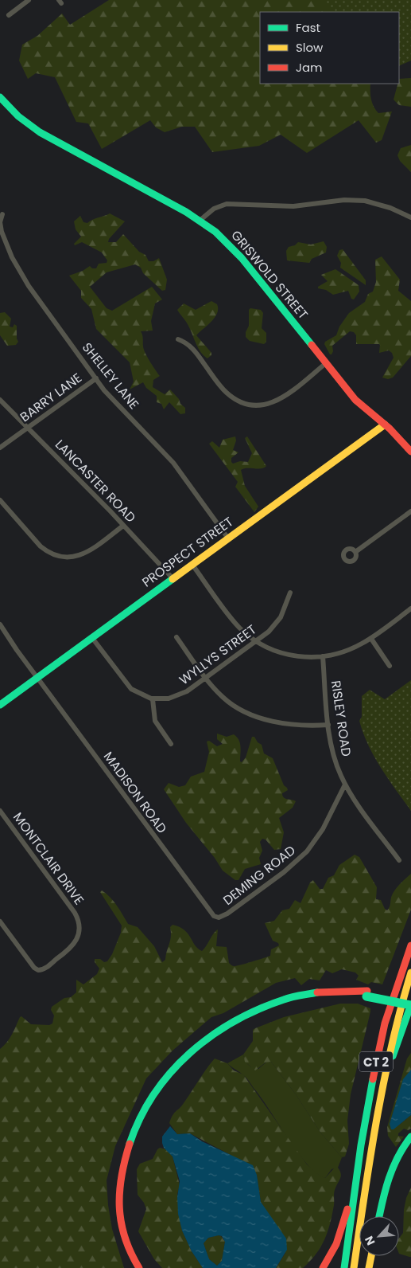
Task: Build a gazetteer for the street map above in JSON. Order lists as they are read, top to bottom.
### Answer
{
  "streets": {
    "main road": ["GRISWOLD STREET", "PROSPECT STREET", "CT 2"],
    "street": [
      "SHELLEY LANE",
      "BARRY LANE",
      "LANCASTER ROAD",
      "WYLLYS STREET",
      "RISLEY ROAD",
      "MADISON ROAD",
      "MONTCLAIR DRIVE",
      "DEMING ROAD"
    ]
  },
  "crossings": [
    ["GRISWOLD STREET", "PROSPECT STREET"],
    ["SHELLEY LANE", "BARRY LANE"],
    ["SHELLEY LANE", "PROSPECT STREET"],
    ["BARRY LANE", "LANCASTER ROAD"],
    ["LANCASTER ROAD", "PROSPECT STREET"],
    ["PROSPECT STREET", "MADISON ROAD"],
    ["RISLEY ROAD", "DEMING ROAD"],
    ["MADISON ROAD", "DEMING ROAD"]
  ],
  "legend": ["Fast", "Slow", "Jam"],
  "north": "bottom left"
}
